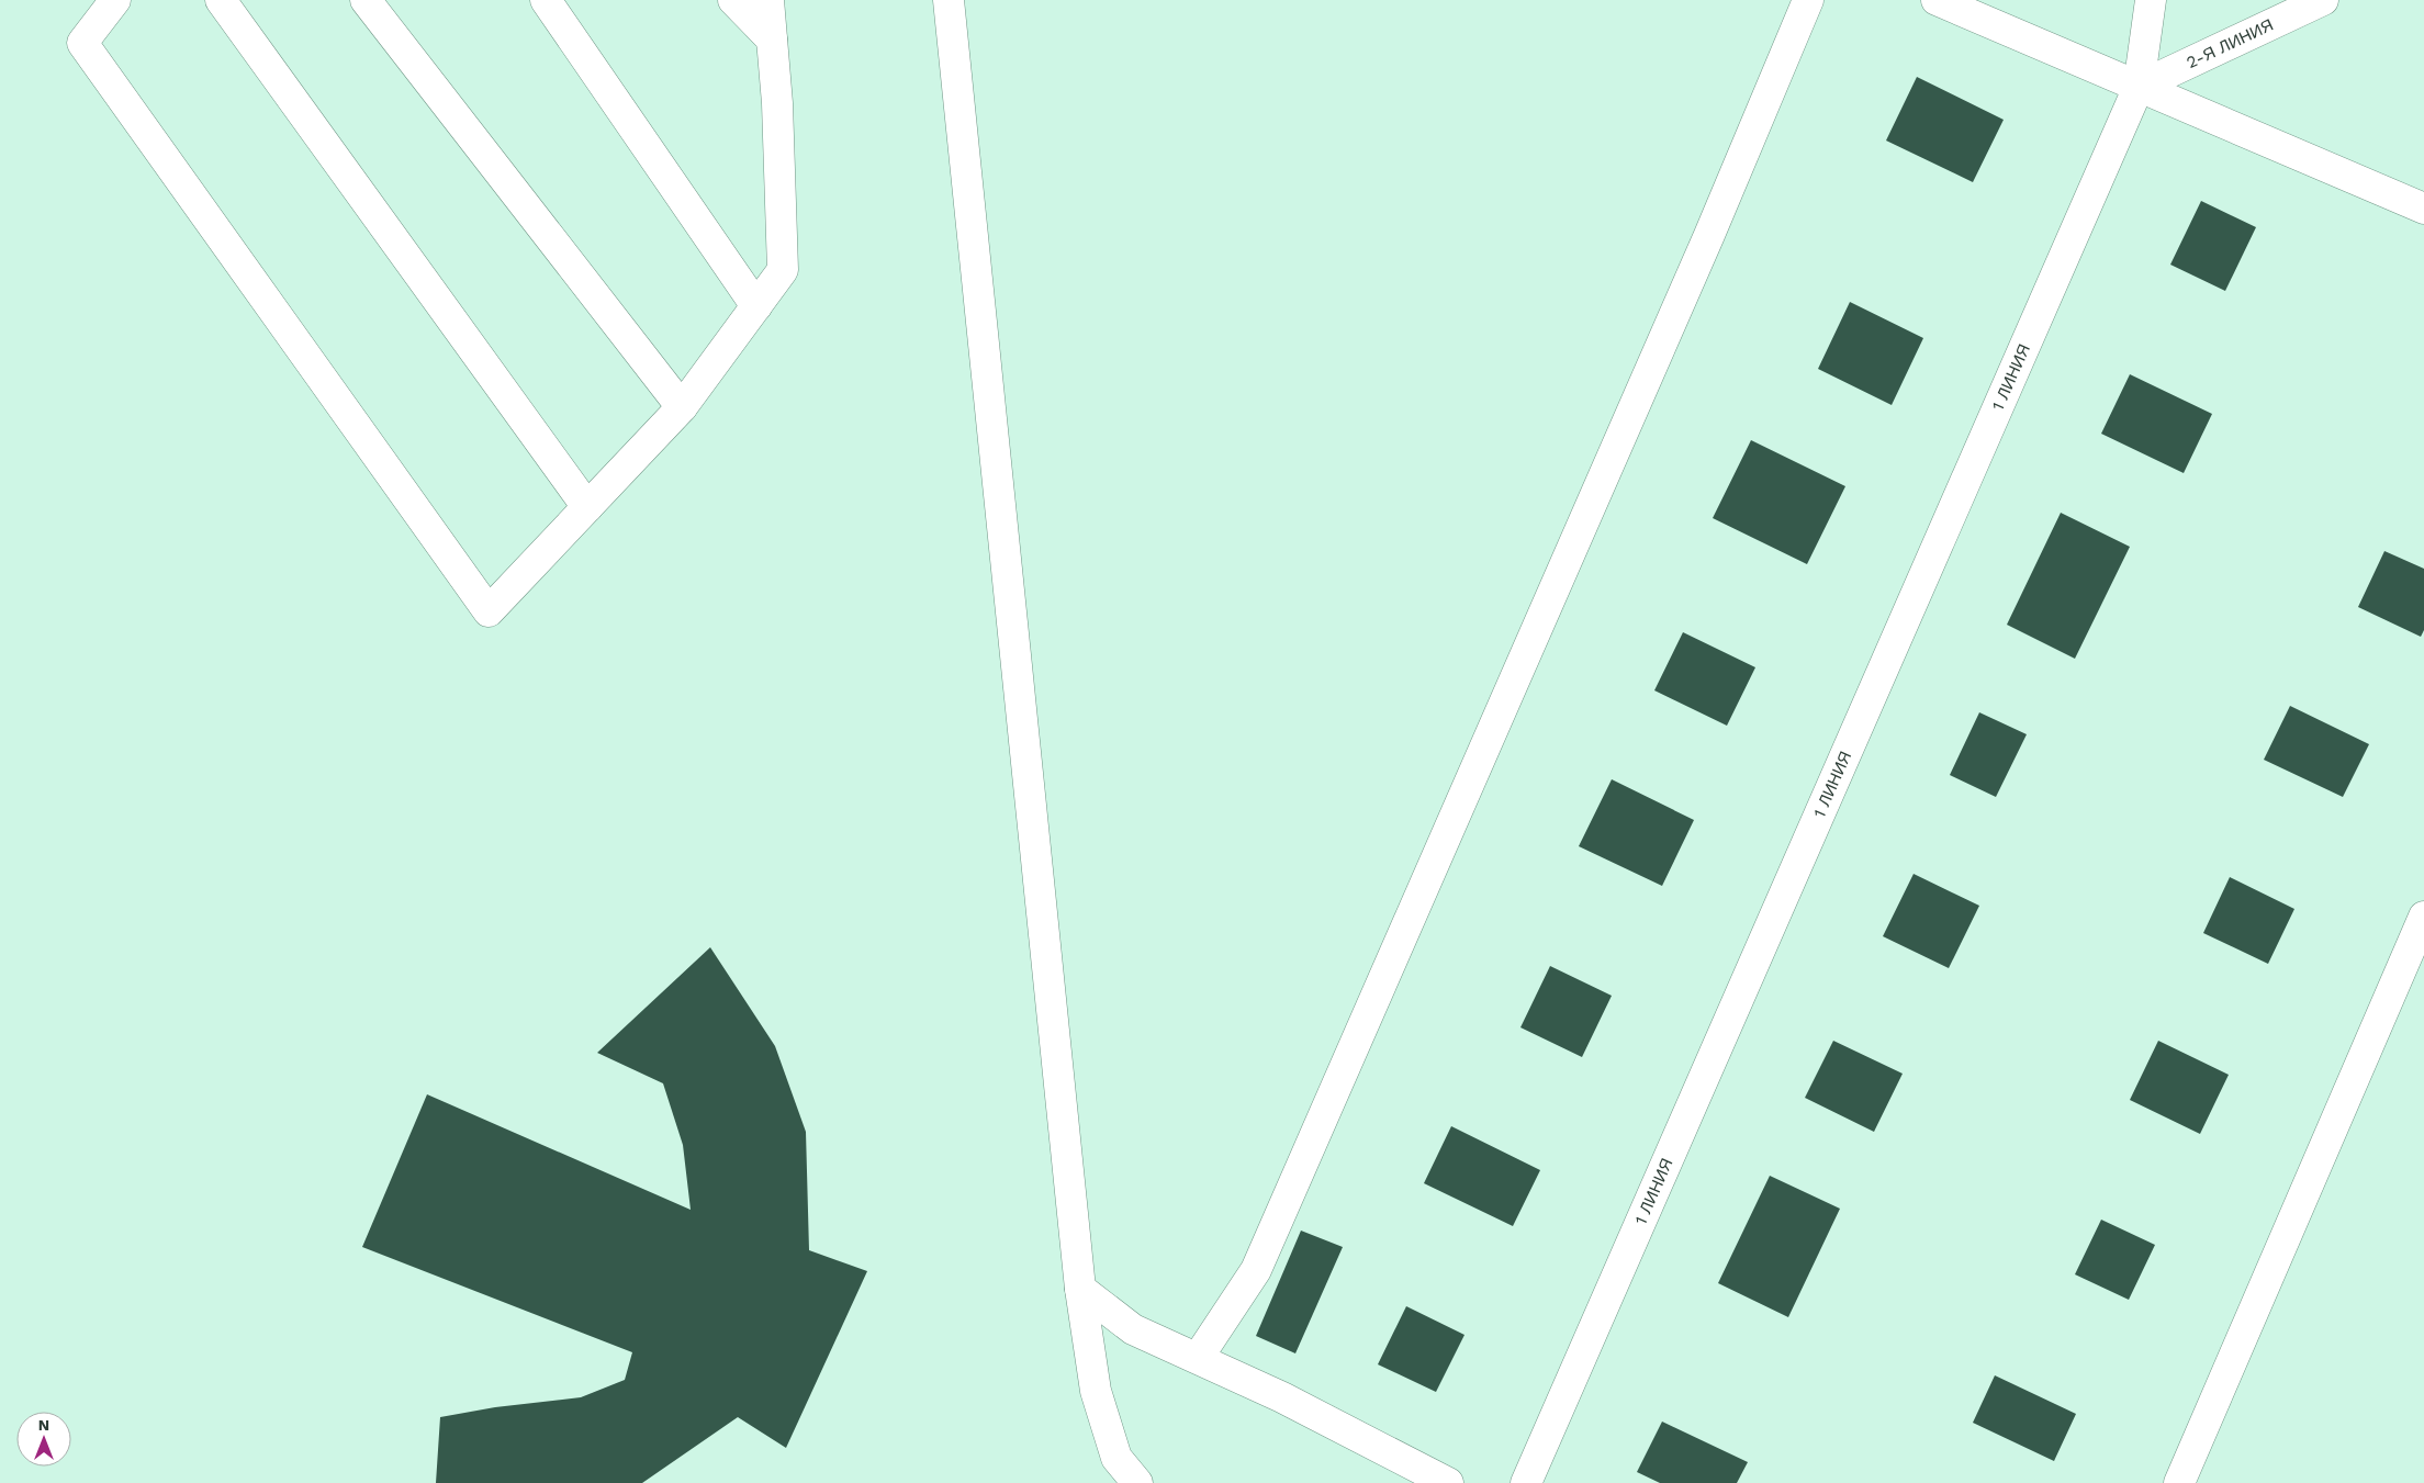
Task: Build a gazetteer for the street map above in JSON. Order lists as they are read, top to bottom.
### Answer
{
  "streets": {
    "street": ["2-Я ЛИНИЯ", "1 ЛИНИЯ"]
  },
  "crossings": [
    ["2-Я ЛИНИЯ", "1 ЛИНИЯ"]
  ],
  "north": "top"
}
